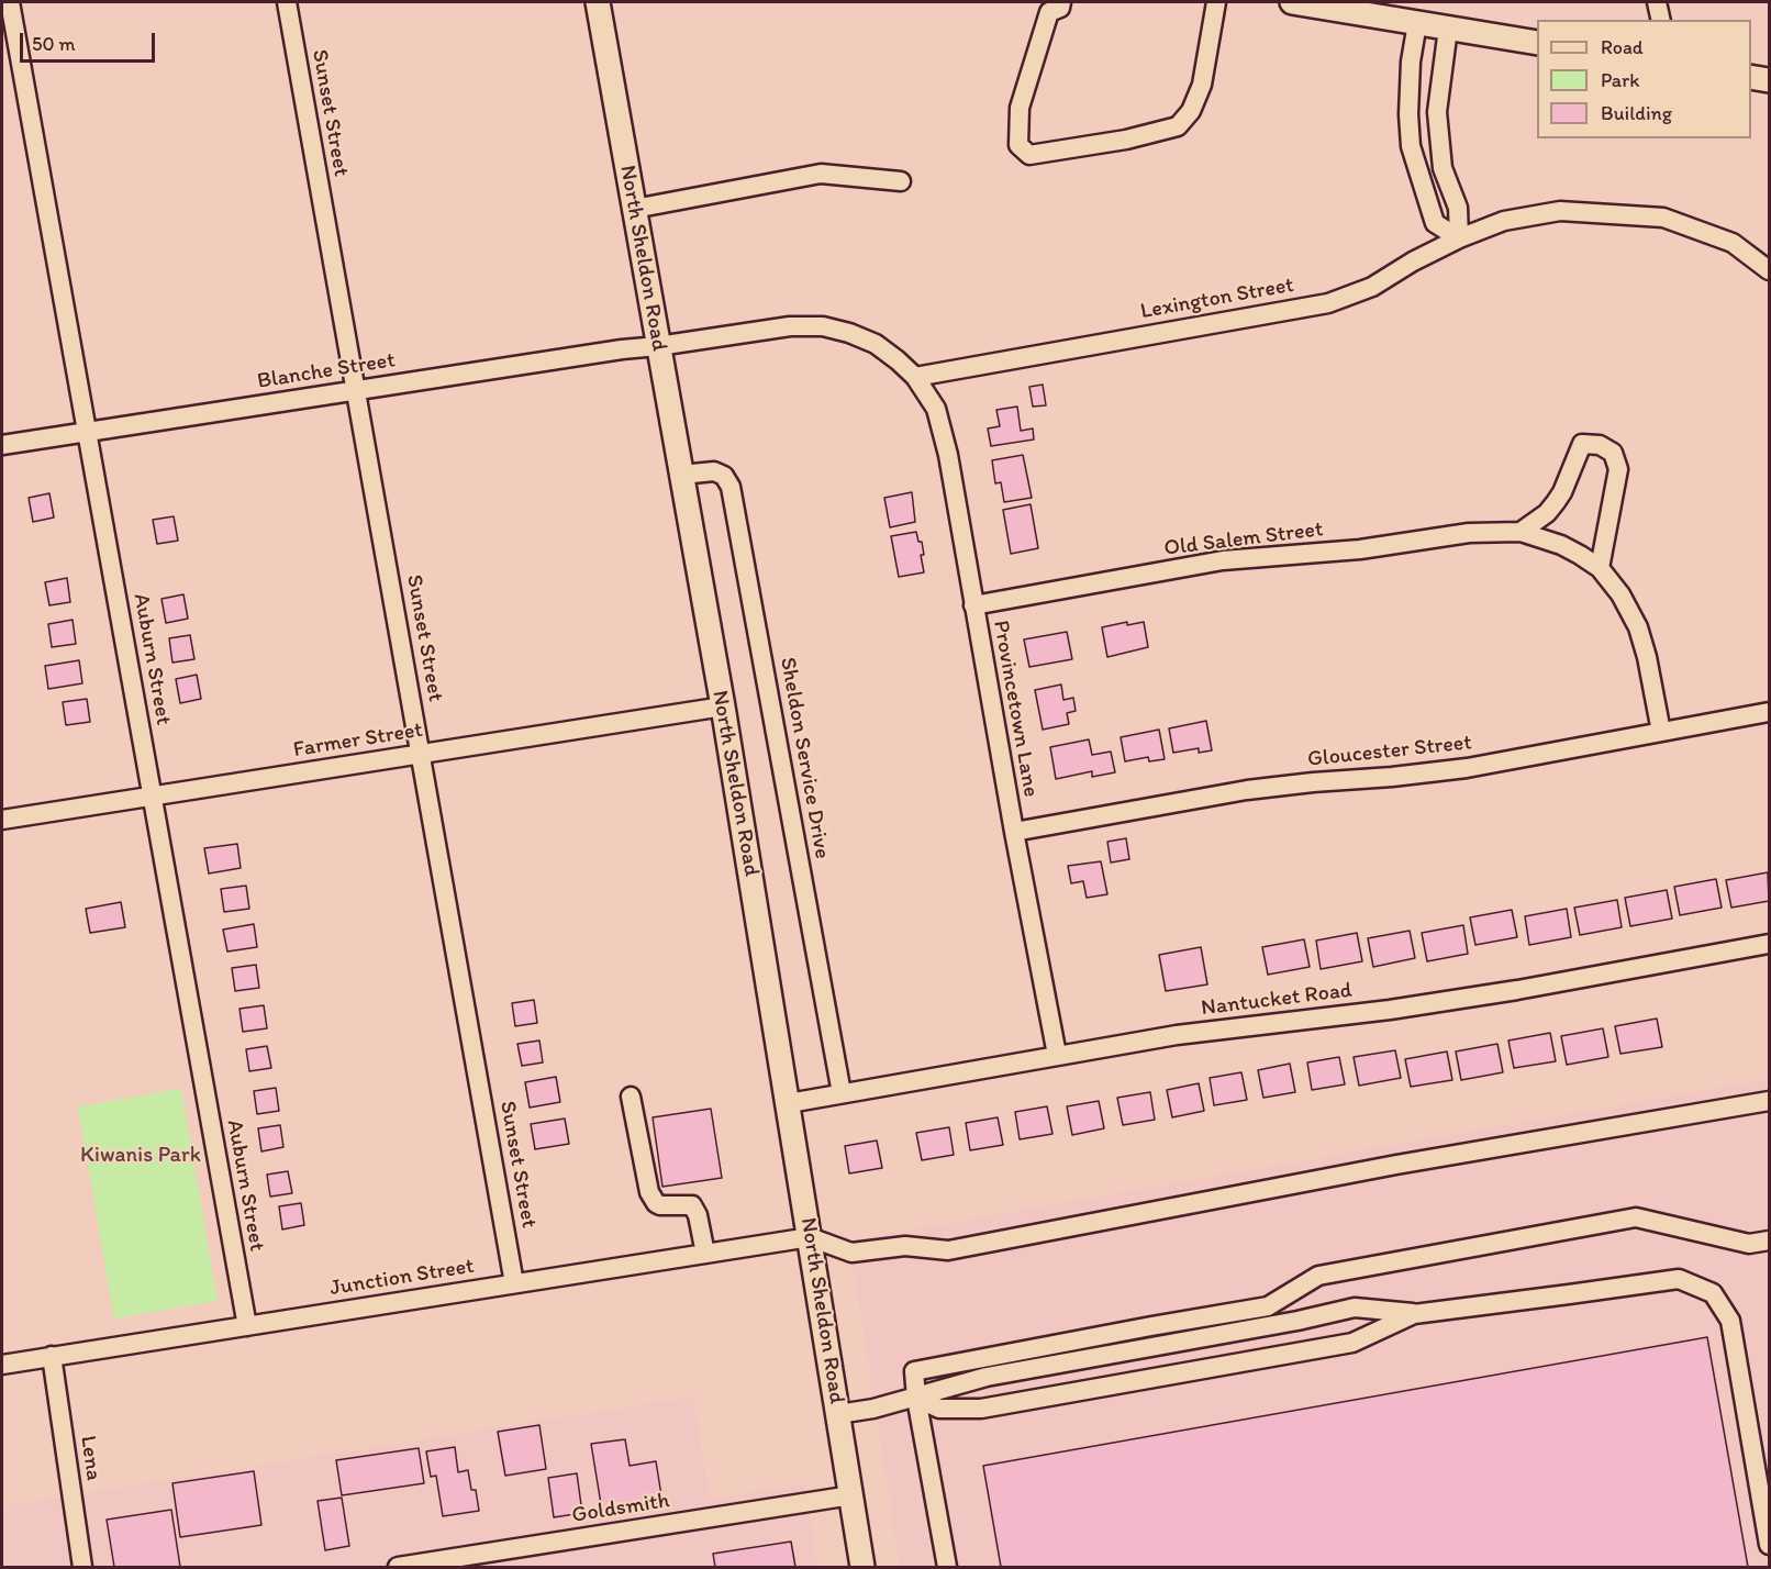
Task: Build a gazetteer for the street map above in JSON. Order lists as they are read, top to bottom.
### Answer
{
  "streets": {
    "main road": ["North Sheldon Road"],
    "street": [
      "Sunset Street",
      "Lexington Street",
      "Blanche Street",
      "Old Salem Street",
      "Auburn Street",
      "Provincetown Lane",
      "Farmer Street",
      "Gloucester Street",
      "Sheldon Service Drive",
      "Nantucket Road",
      "Junction Street",
      "Lena",
      "Goldsmith"
    ]
  },
  "crossings": [
    ["Sunset Street", "Blanche Street"],
    ["Sunset Street", "Farmer Street"],
    ["Sunset Street", "Junction Street"],
    ["North Sheldon Road", "Blanche Street"],
    ["North Sheldon Road", "Farmer Street"],
    ["North Sheldon Road", "Sheldon Service Drive"],
    ["North Sheldon Road", "Nantucket Road"],
    ["North Sheldon Road", "Junction Street"],
    ["North Sheldon Road", "Goldsmith"],
    ["Lexington Street", "Provincetown Lane"],
    ["Blanche Street", "Auburn Street"],
    ["Old Salem Street", "Provincetown Lane"],
    ["Old Salem Street", "Gloucester Street"],
    ["Auburn Street", "Farmer Street"],
    ["Auburn Street", "Junction Street"],
    ["Provincetown Lane", "Gloucester Street"],
    ["Provincetown Lane", "Nantucket Road"],
    ["Sheldon Service Drive", "Nantucket Road"],
    ["Junction Street", "Lena"]
  ],
  "parks": ["Kiwanis Park"],
  "legend": ["Road", "Park", "Building"],
  "scale_bar": "50 m"
}
